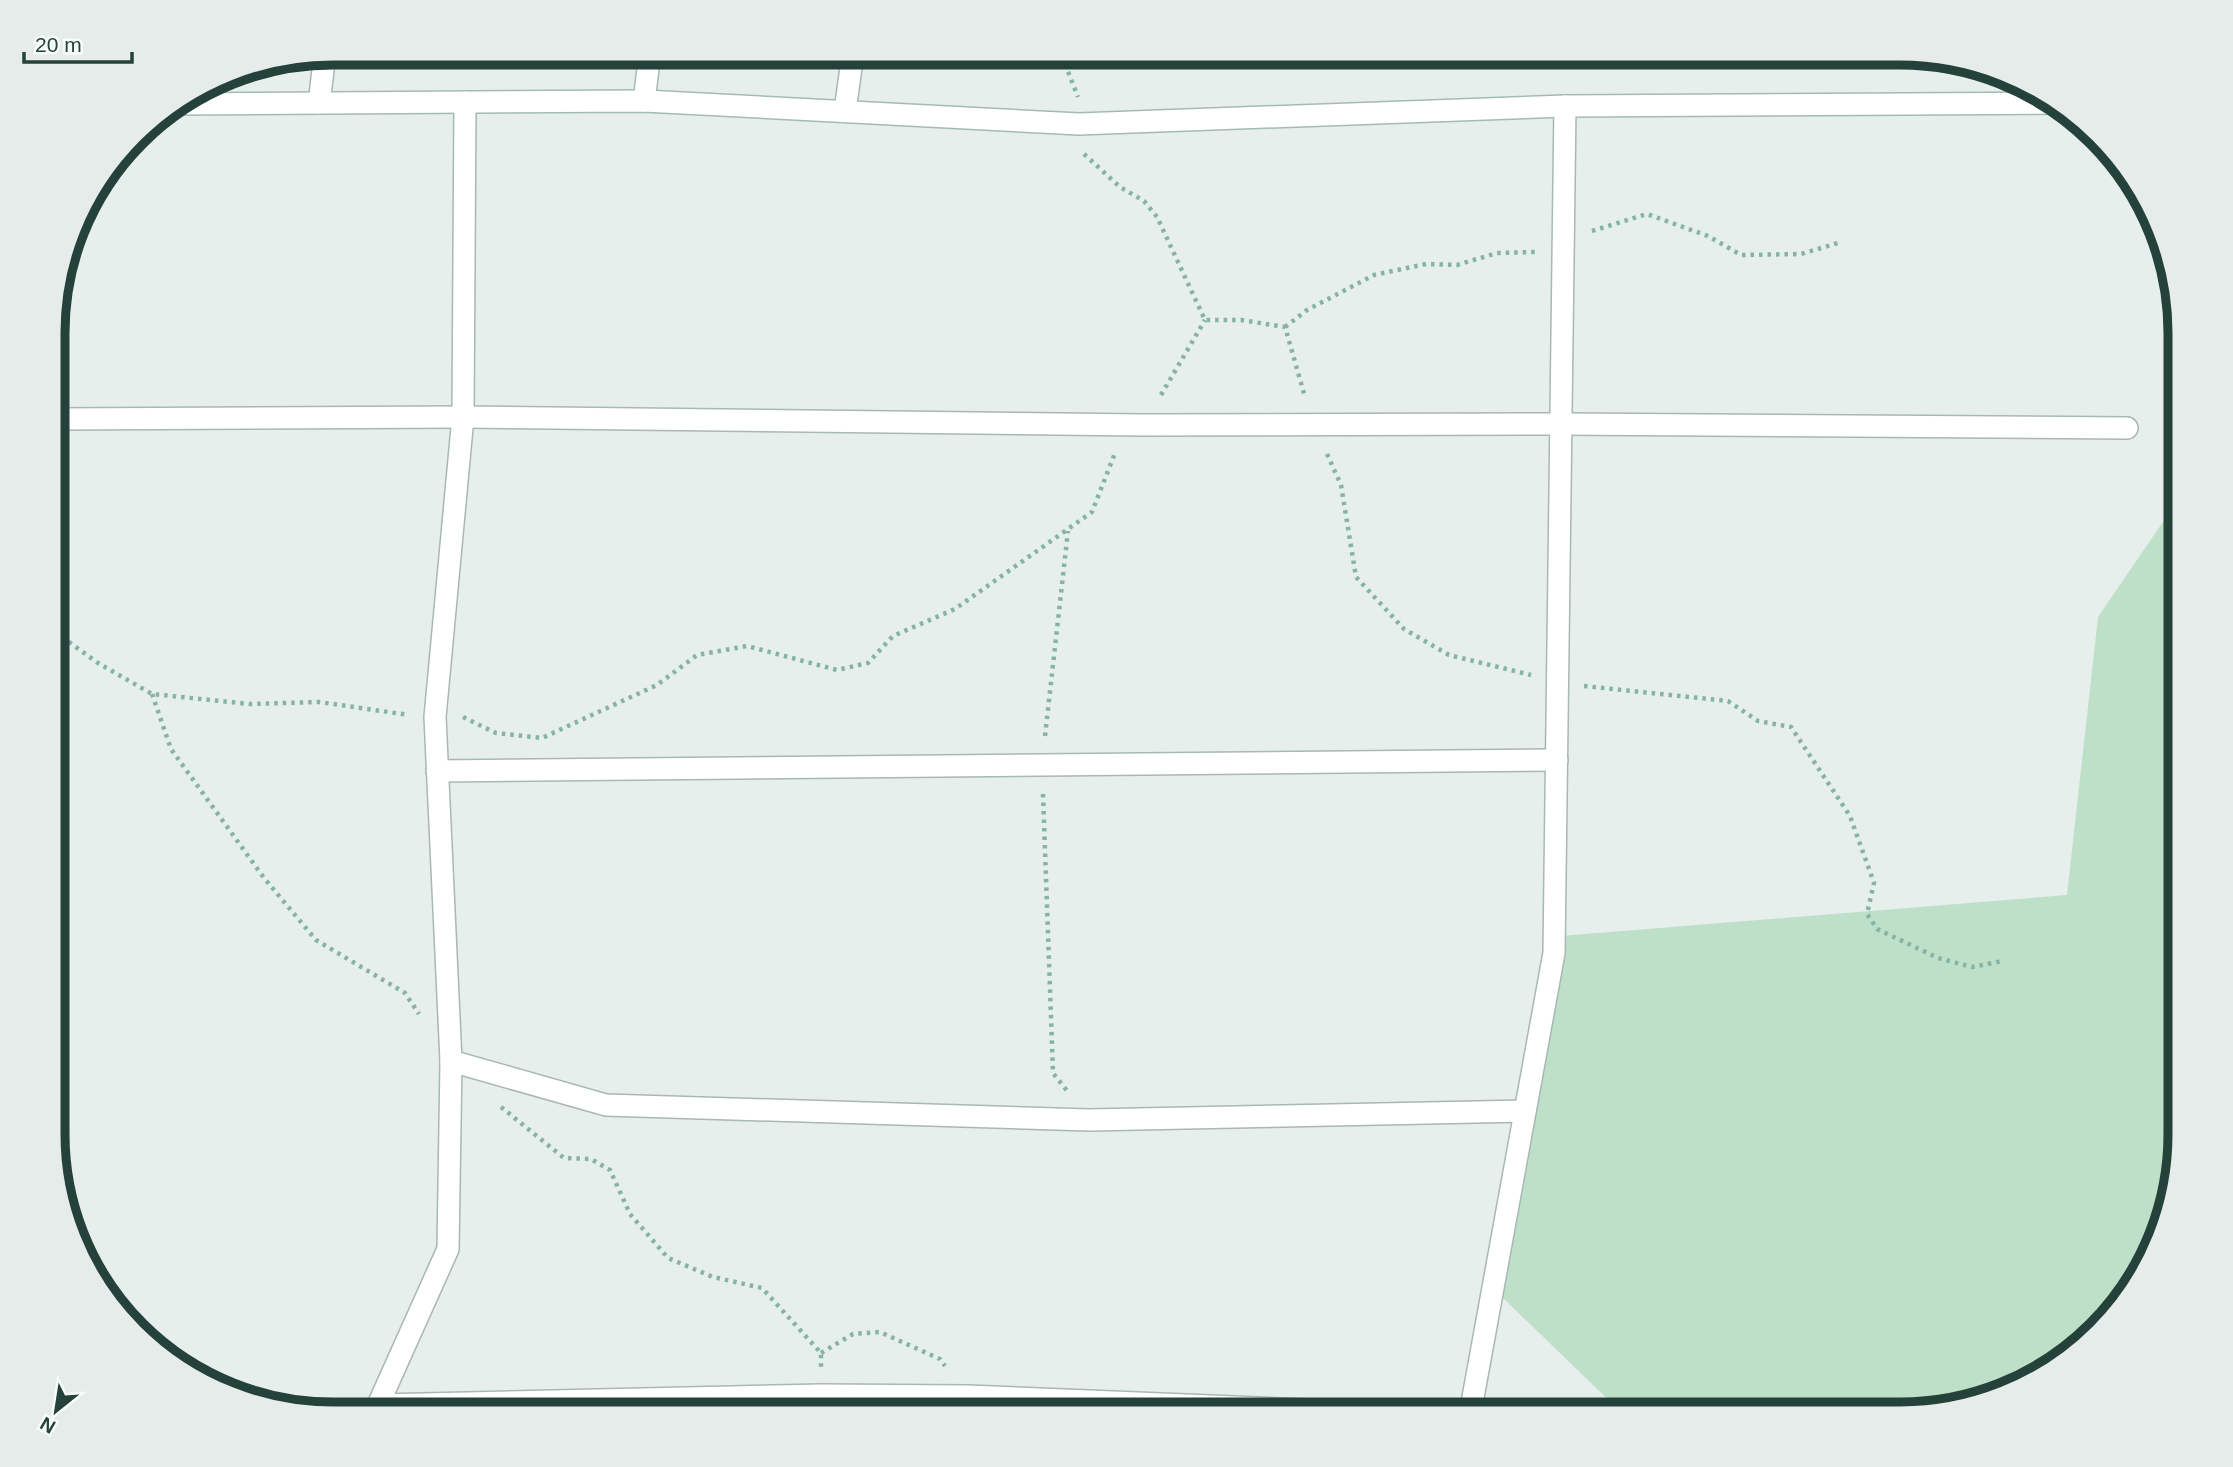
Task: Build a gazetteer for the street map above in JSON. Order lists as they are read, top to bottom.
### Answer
{
  "scale_bar": "20 m",
  "north": "bottom left"
}
